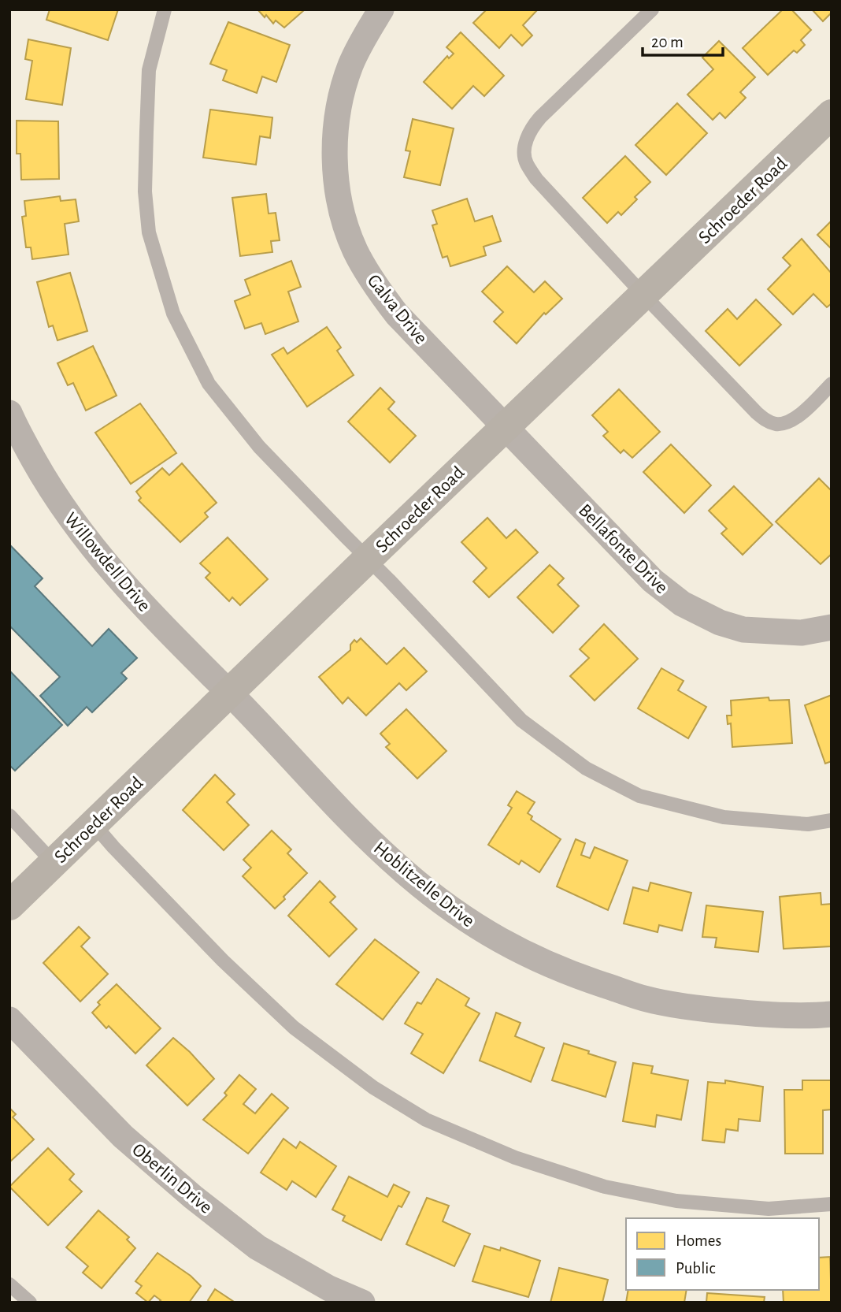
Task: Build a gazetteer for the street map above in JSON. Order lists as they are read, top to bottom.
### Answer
{
  "streets": {
    "street": [
      "Schroeder Road",
      "Galva Drive",
      "Bellafonte Drive",
      "Willowdell Drive",
      "Hoblitzelle Drive",
      "Oberlin Drive"
    ]
  },
  "crossings": [
    ["Schroeder Road", "Galva Drive"],
    ["Schroeder Road", "Bellafonte Drive"],
    ["Schroeder Road", "Willowdell Drive"],
    ["Schroeder Road", "Hoblitzelle Drive"],
    ["Galva Drive", "Bellafonte Drive"],
    ["Willowdell Drive", "Hoblitzelle Drive"]
  ],
  "legend": ["Homes", "Public"],
  "scale_bar": "20 m"
}
